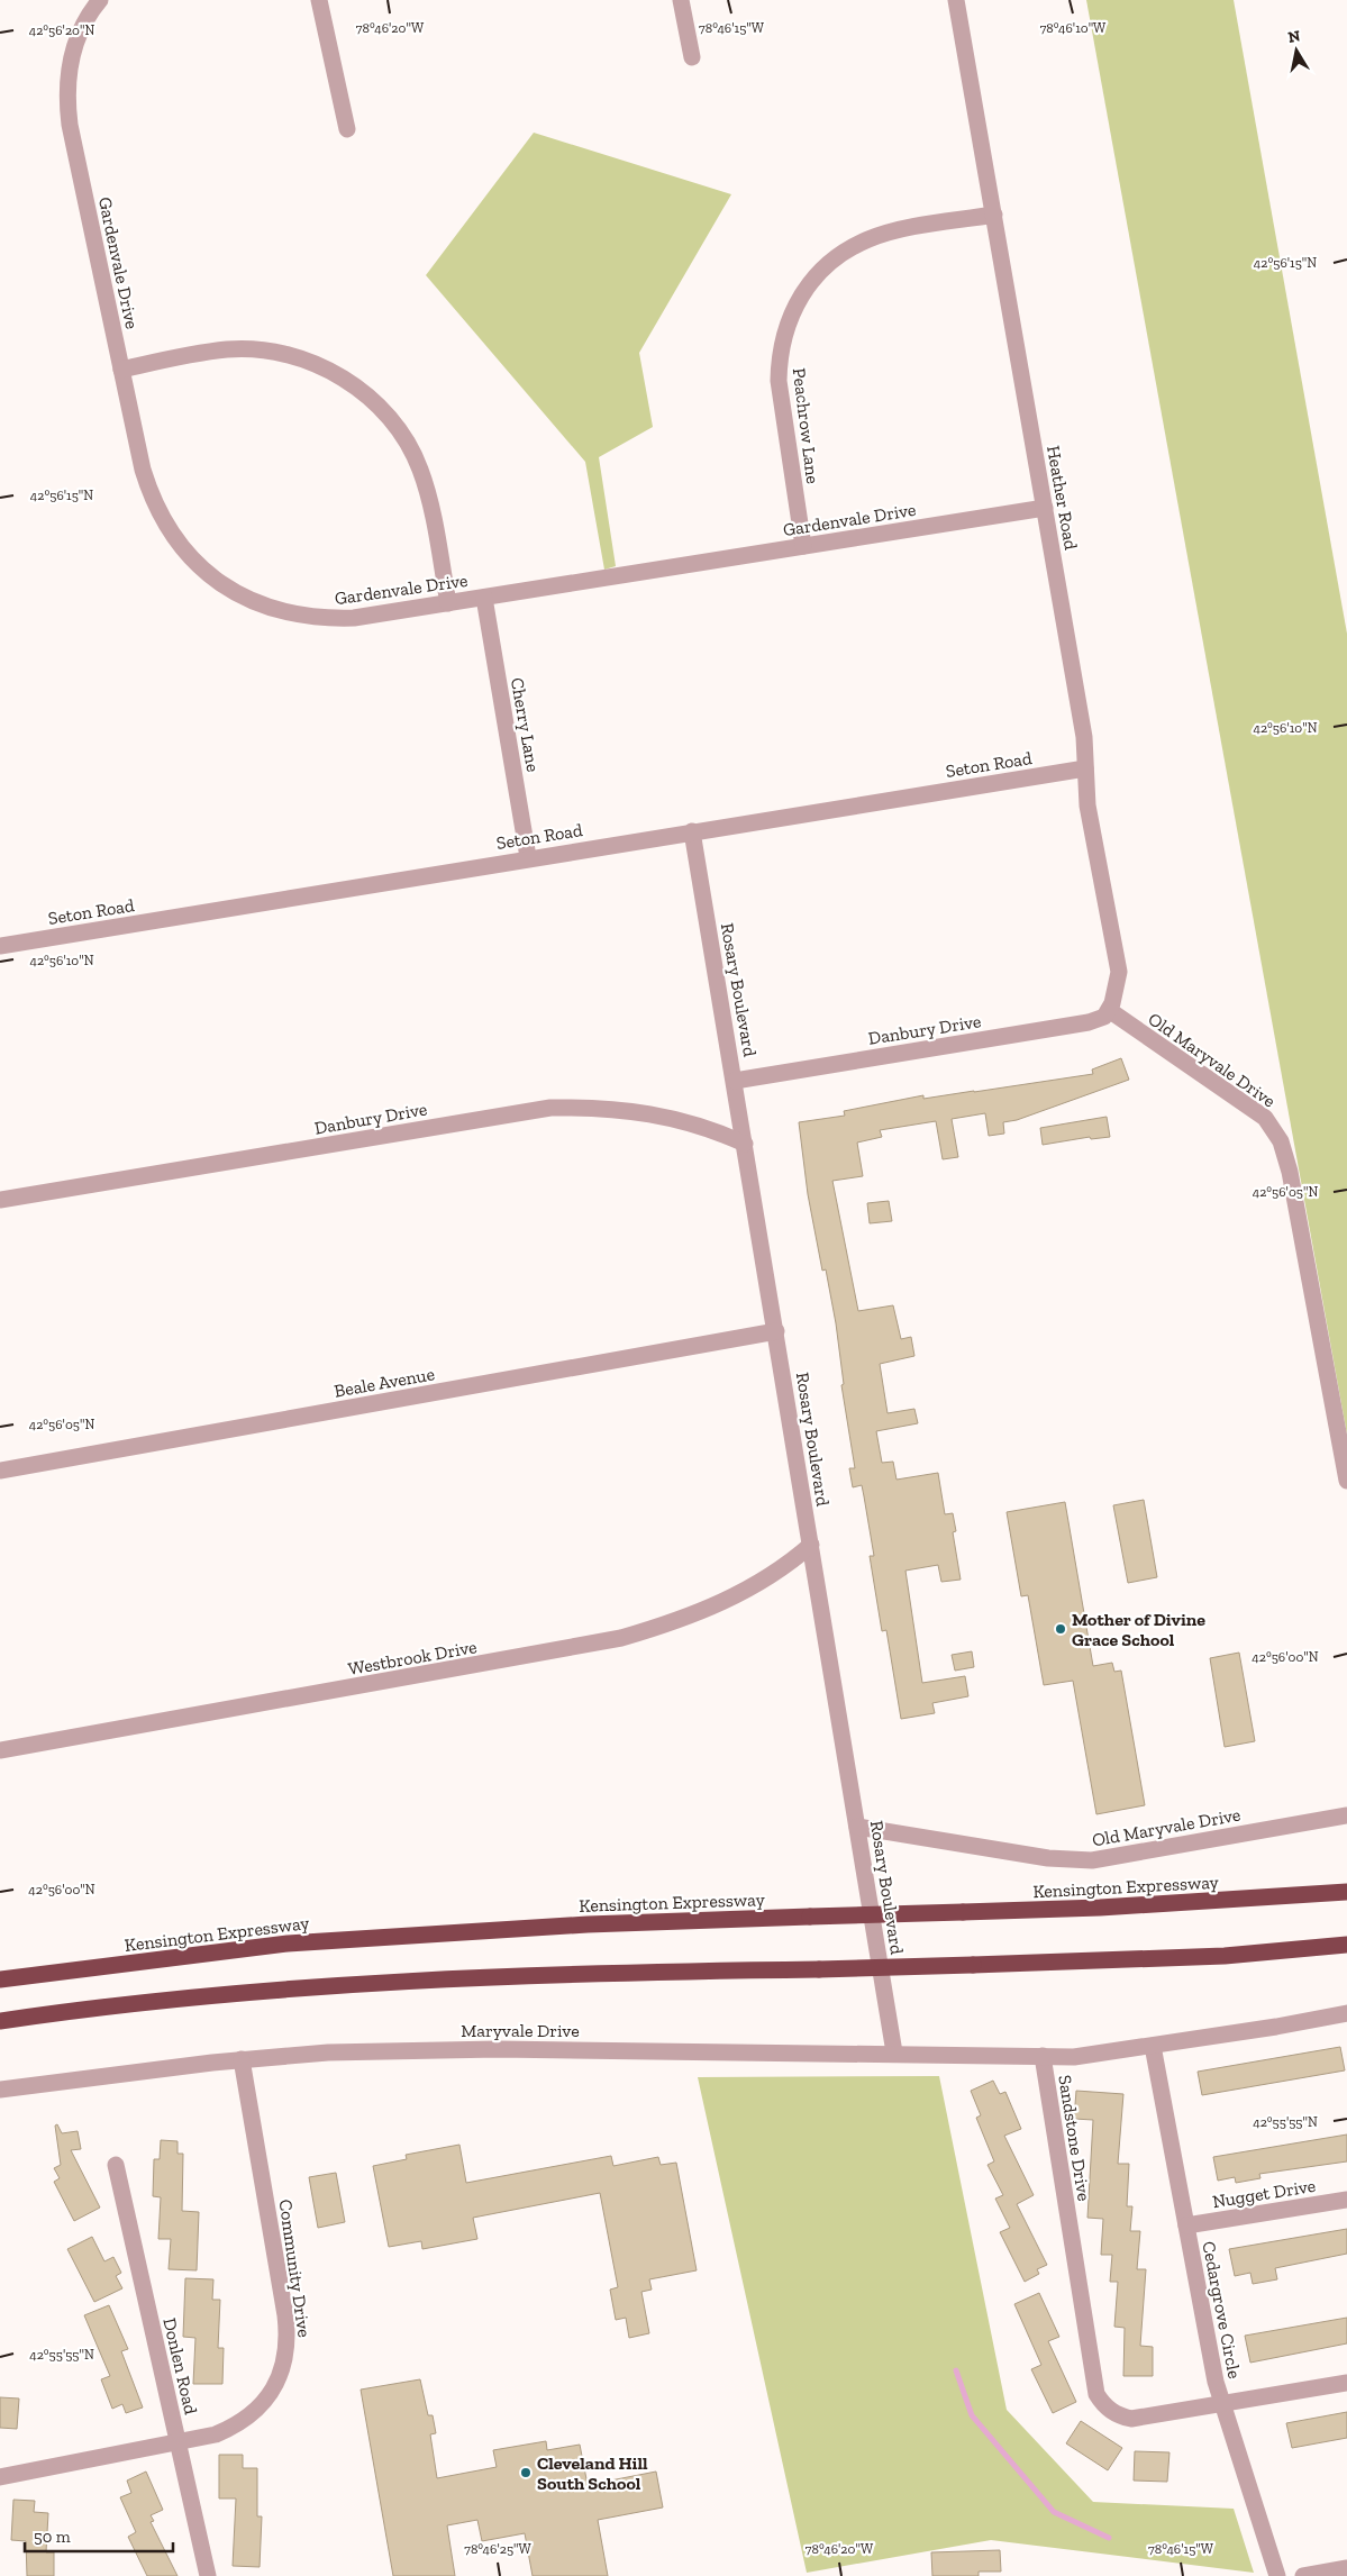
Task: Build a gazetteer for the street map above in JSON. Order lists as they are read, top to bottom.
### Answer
{
  "streets": {
    "highway": ["Kensington Expressway"],
    "street": [
      "Gardenvale Drive",
      "Peachrow Lane",
      "Heather Road",
      "Cherry Lane",
      "Seton Road",
      "Rosary Boulevard",
      "Danbury Drive",
      "Old Maryvale Drive",
      "Beale Avenue",
      "Westbrook Drive",
      "Maryvale Drive",
      "Sandstone Drive",
      "Nugget Drive",
      "Community Drive",
      "Cedargrove Circle",
      "Donlen Road"
    ]
  },
  "crossings": [
    ["Gardenvale Drive", "Peachrow Lane"],
    ["Gardenvale Drive", "Heather Road"],
    ["Gardenvale Drive", "Cherry Lane"],
    ["Peachrow Lane", "Heather Road"],
    ["Heather Road", "Seton Road"],
    ["Heather Road", "Danbury Drive"],
    ["Heather Road", "Old Maryvale Drive"],
    ["Cherry Lane", "Seton Road"],
    ["Seton Road", "Rosary Boulevard"],
    ["Rosary Boulevard", "Danbury Drive"],
    ["Rosary Boulevard", "Old Maryvale Drive"],
    ["Rosary Boulevard", "Beale Avenue"],
    ["Rosary Boulevard", "Westbrook Drive"],
    ["Rosary Boulevard", "Maryvale Drive"],
    ["Danbury Drive", "Old Maryvale Drive"],
    ["Maryvale Drive", "Sandstone Drive"],
    ["Maryvale Drive", "Community Drive"],
    ["Sandstone Drive", "Cedargrove Circle"],
    ["Nugget Drive", "Cedargrove Circle"],
    ["Community Drive", "Donlen Road"]
  ],
  "places": ["Mother of Divine Grace School", "Cleveland Hill South School"],
  "scale_bar": "50 m",
  "north": "top",
  "coordinates": [
    "78°46'20\"W",
    "78°46'15\"W",
    "78°46'10\"W",
    "42°56'20\"N",
    "42°56'15\"N",
    "42°56'10\"N",
    "42°56'05\"N",
    "42°56'00\"N",
    "42°55'55\"N",
    "78°46'25\"W"
  ]
}
